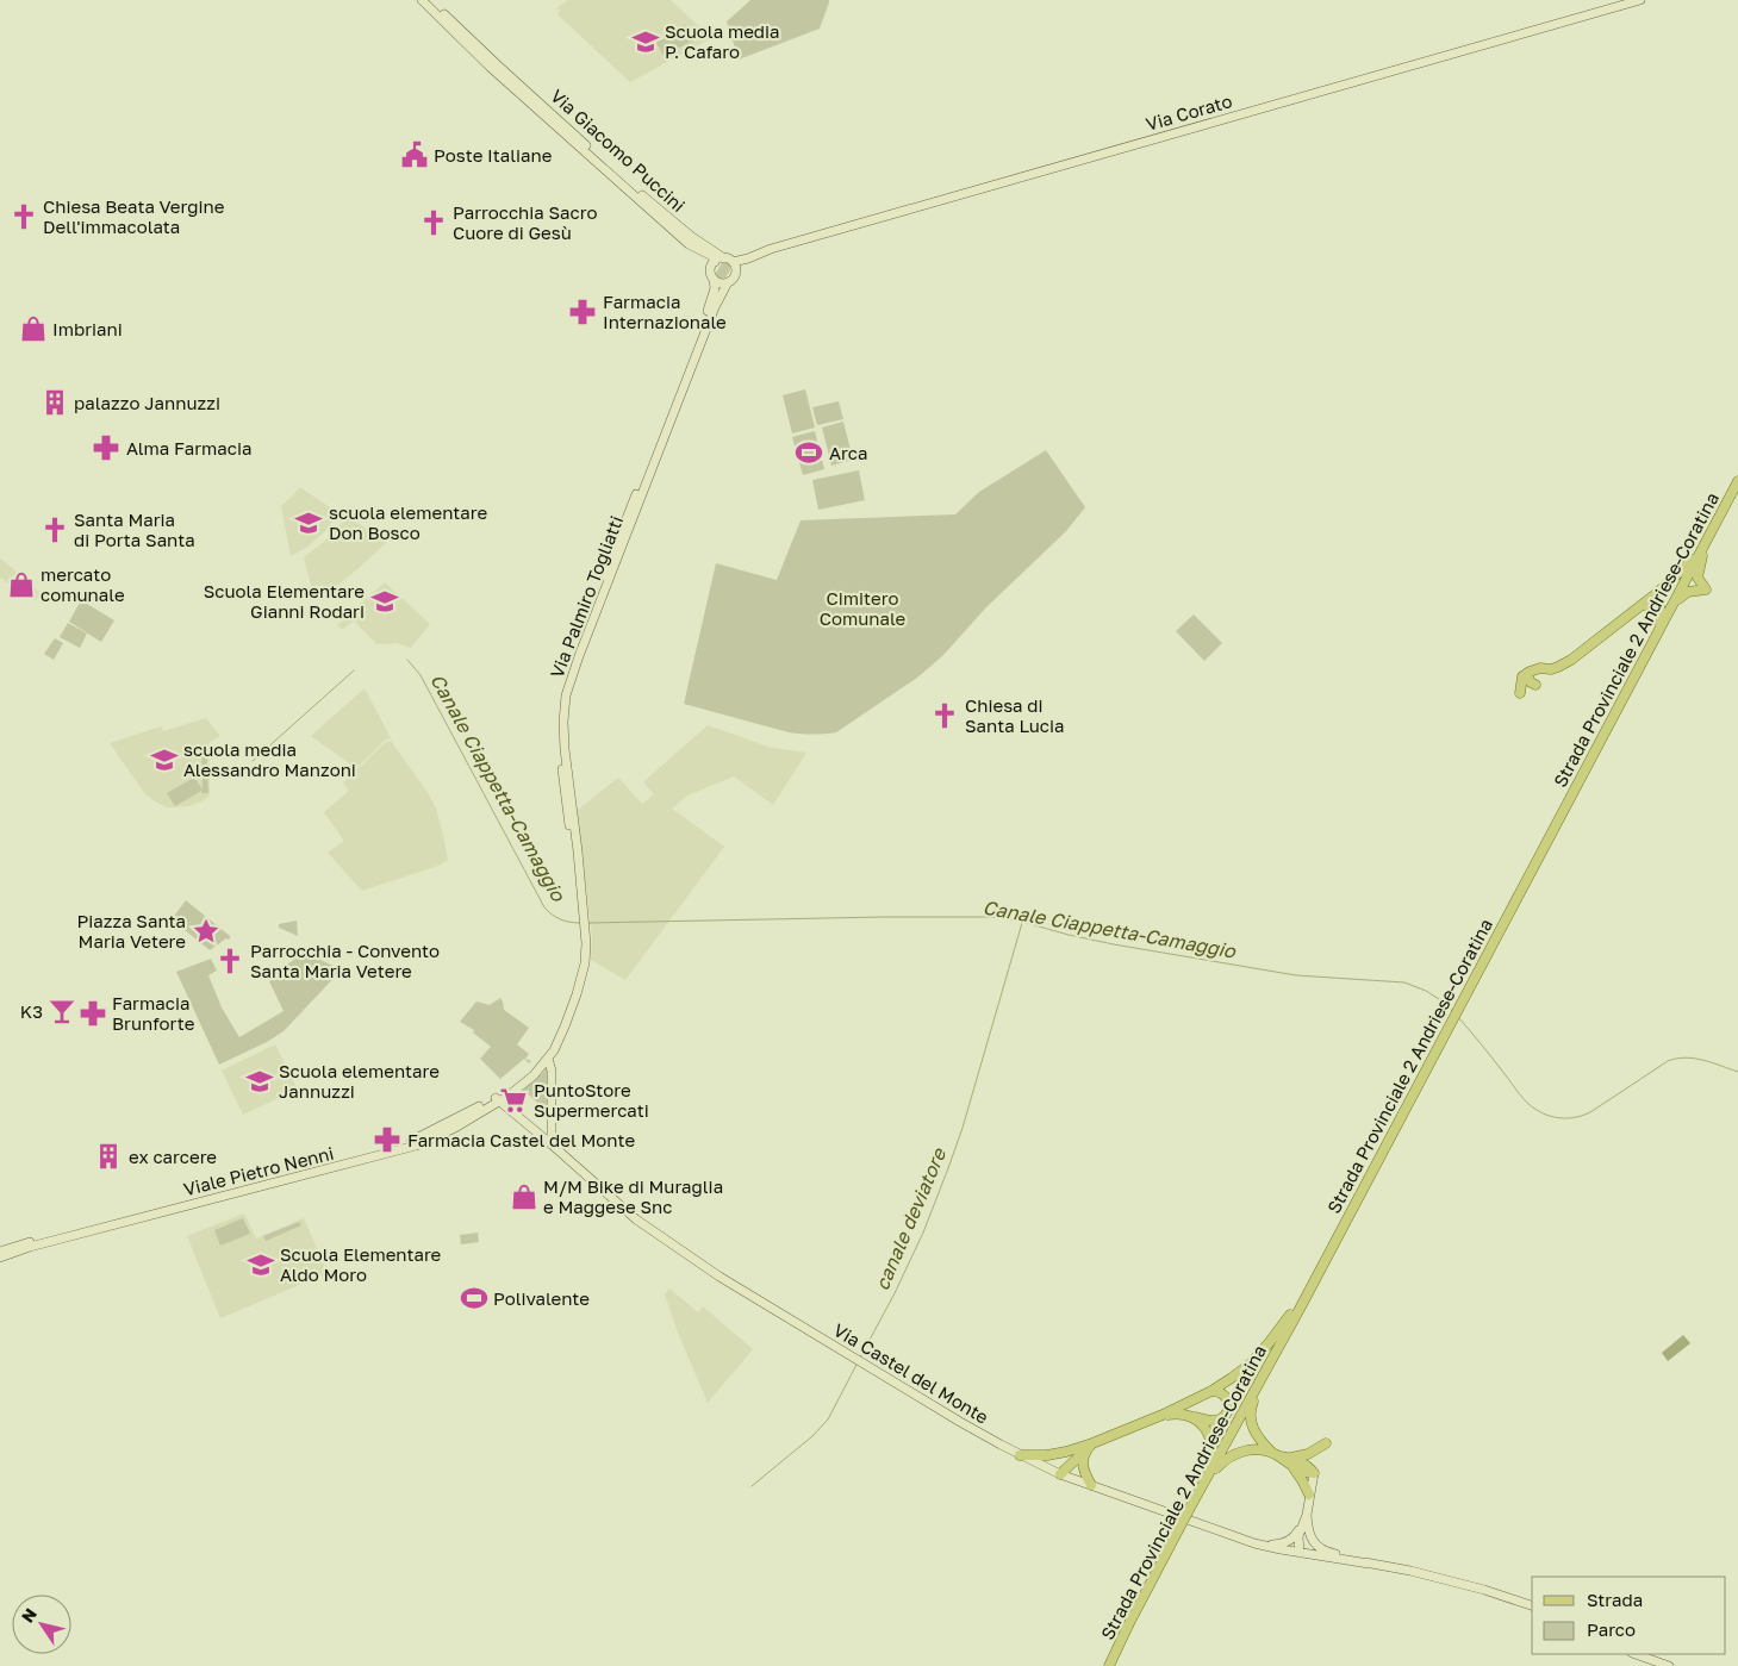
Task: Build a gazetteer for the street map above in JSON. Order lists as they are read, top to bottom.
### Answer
{
  "streets": {
    "main road": [
      "Via Corato",
      "Via Giacomo Puccini",
      "Via Palmiro Togliatti",
      "Strada Provinciale 2 Andriese-Coratina",
      "Viale Pietro Nenni",
      "Via Castel del Monte"
    ]
  },
  "crossings": [
    ["Via Corato", "Via Giacomo Puccini"],
    ["Via Corato", "Via Palmiro Togliatti"],
    ["Via Giacomo Puccini", "Via Palmiro Togliatti"],
    ["Via Palmiro Togliatti", "Viale Pietro Nenni"],
    ["Via Palmiro Togliatti", "Via Castel del Monte"],
    ["Viale Pietro Nenni", "Via Castel del Monte"]
  ],
  "water": ["Canale Ciappetta-Camaggio", "canale deviatore"],
  "parks": ["Cimitero Comunale"],
  "places": {
    "school or university": [
      "Scuola media P. Cafaro",
      "scuola elementare Don Bosco",
      "Scuola Elementare Gianni Rodari",
      "scuola media Alessandro Manzoni",
      "Scuola elementare Jannuzzi",
      "Scuola Elementare Aldo Moro"
    ],
    "public building": ["Poste Italiane"],
    "church": [
      "Chiesa Beata Vergine Dell'immacolata",
      "Parrocchia Sacro Cuore di Gesù",
      "Santa Maria di Porta Santa",
      "Chiesa di Santa Lucia",
      "Parrocchia - Convento Santa Maria Vetere"
    ],
    "pharmacy": [
      "Farmacia Internazionale",
      "Alma Farmacia",
      "Farmacia Brunforte",
      "Farmacia Castel del Monte"
    ],
    "shop": ["Imbriani", "mercato comunale", "M/M Bike di Muraglia e Maggese Snc"],
    "building": ["palazzo Jannuzzi", "ex carcere"],
    "sports": ["Arca", "Polivalente"],
    "place": ["Piazza Santa Maria Vetere"],
    "bar": ["K3"],
    "supermarket": ["PuntoStore Supermercati"]
  },
  "legend": ["Strada", "Parco"],
  "north": "top left"
}
